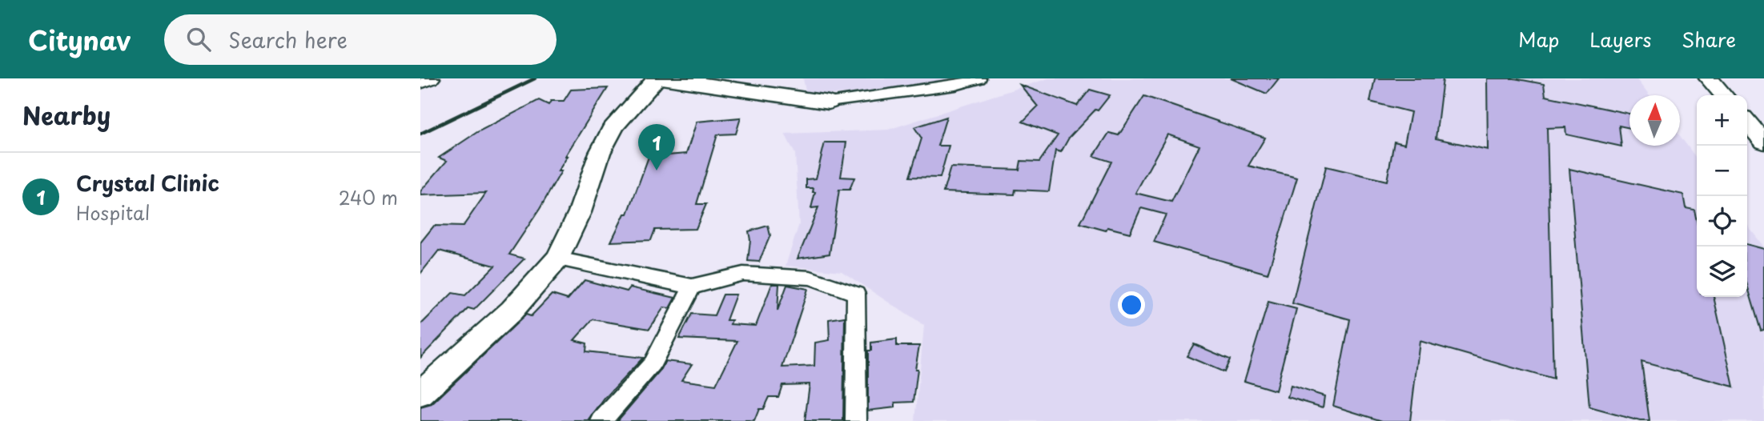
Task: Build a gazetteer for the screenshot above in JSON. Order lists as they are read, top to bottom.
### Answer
{
  "north": "top",
  "page": {
    "header": "Citynav",
    "search": "Search here",
    "nav": ["Map", "Layers", "Share"],
    "heading": "Nearby",
    "map_buttons": ["+", "−"],
    "pins": "1",
    "list": [
      {
        "mark": "1",
        "name": "Crystal Clinic",
        "note": "Hospital",
        "value": "240 m"
      }
    ]
  }
}
